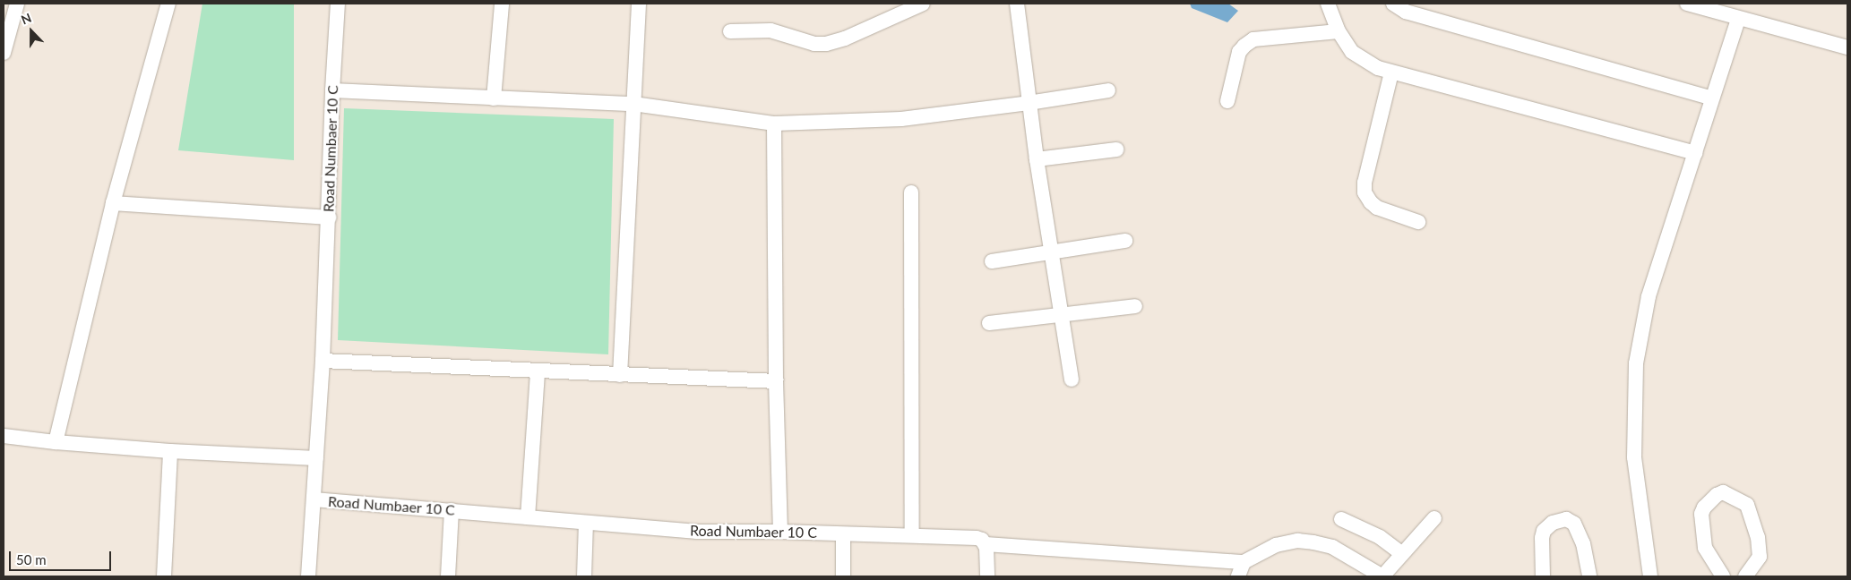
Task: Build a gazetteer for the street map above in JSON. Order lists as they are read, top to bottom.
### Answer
{
  "streets": {
    "street": ["Road Numbaer 10 C"]
  },
  "scale_bar": "50 m",
  "north": "top"
}
